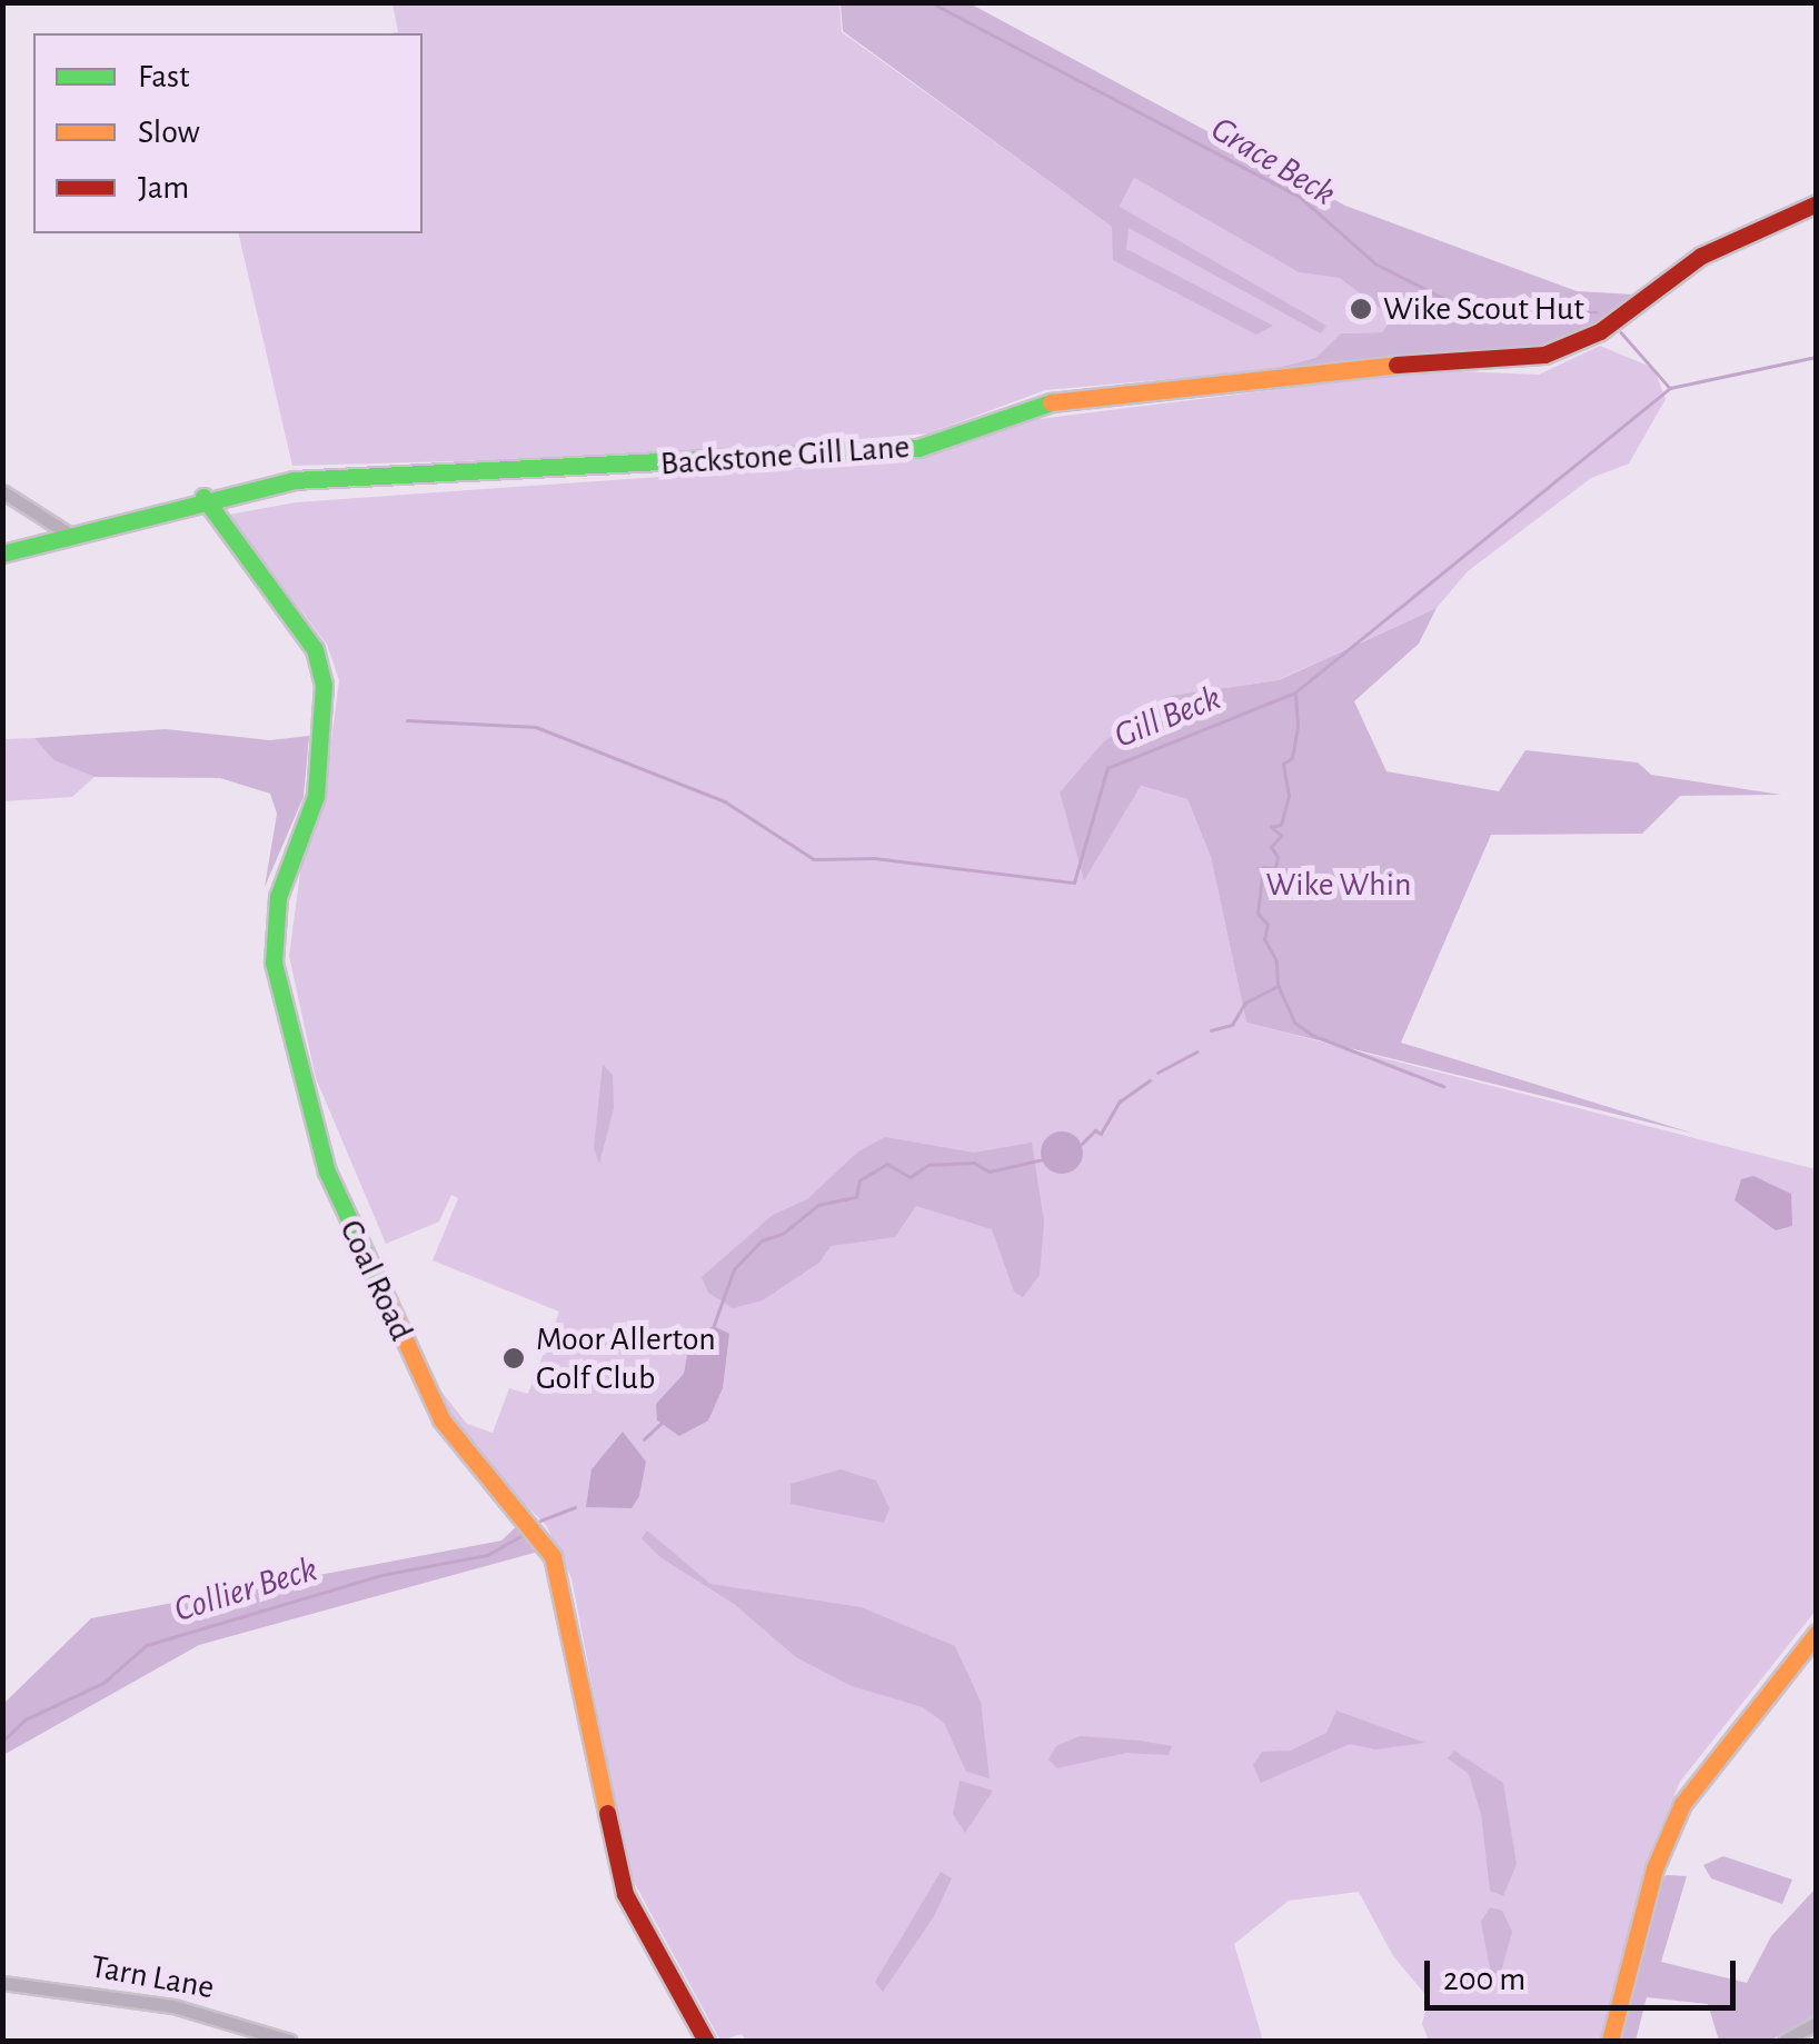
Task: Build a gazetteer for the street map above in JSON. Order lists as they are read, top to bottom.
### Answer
{
  "streets": {
    "street": ["Backstone Gill Lane", "Coal Road", "Tarn Lane"]
  },
  "crossings": [
    ["Backstone Gill Lane", "Coal Road"]
  ],
  "water": ["Grace Beck", "Gill Beck", "Collier Beck"],
  "parks": ["Wike Whin"],
  "places": ["Wike Scout Hut", "Moor Allerton Golf Club"],
  "legend": ["Fast", "Slow", "Jam"],
  "scale_bar": "200 m"
}
